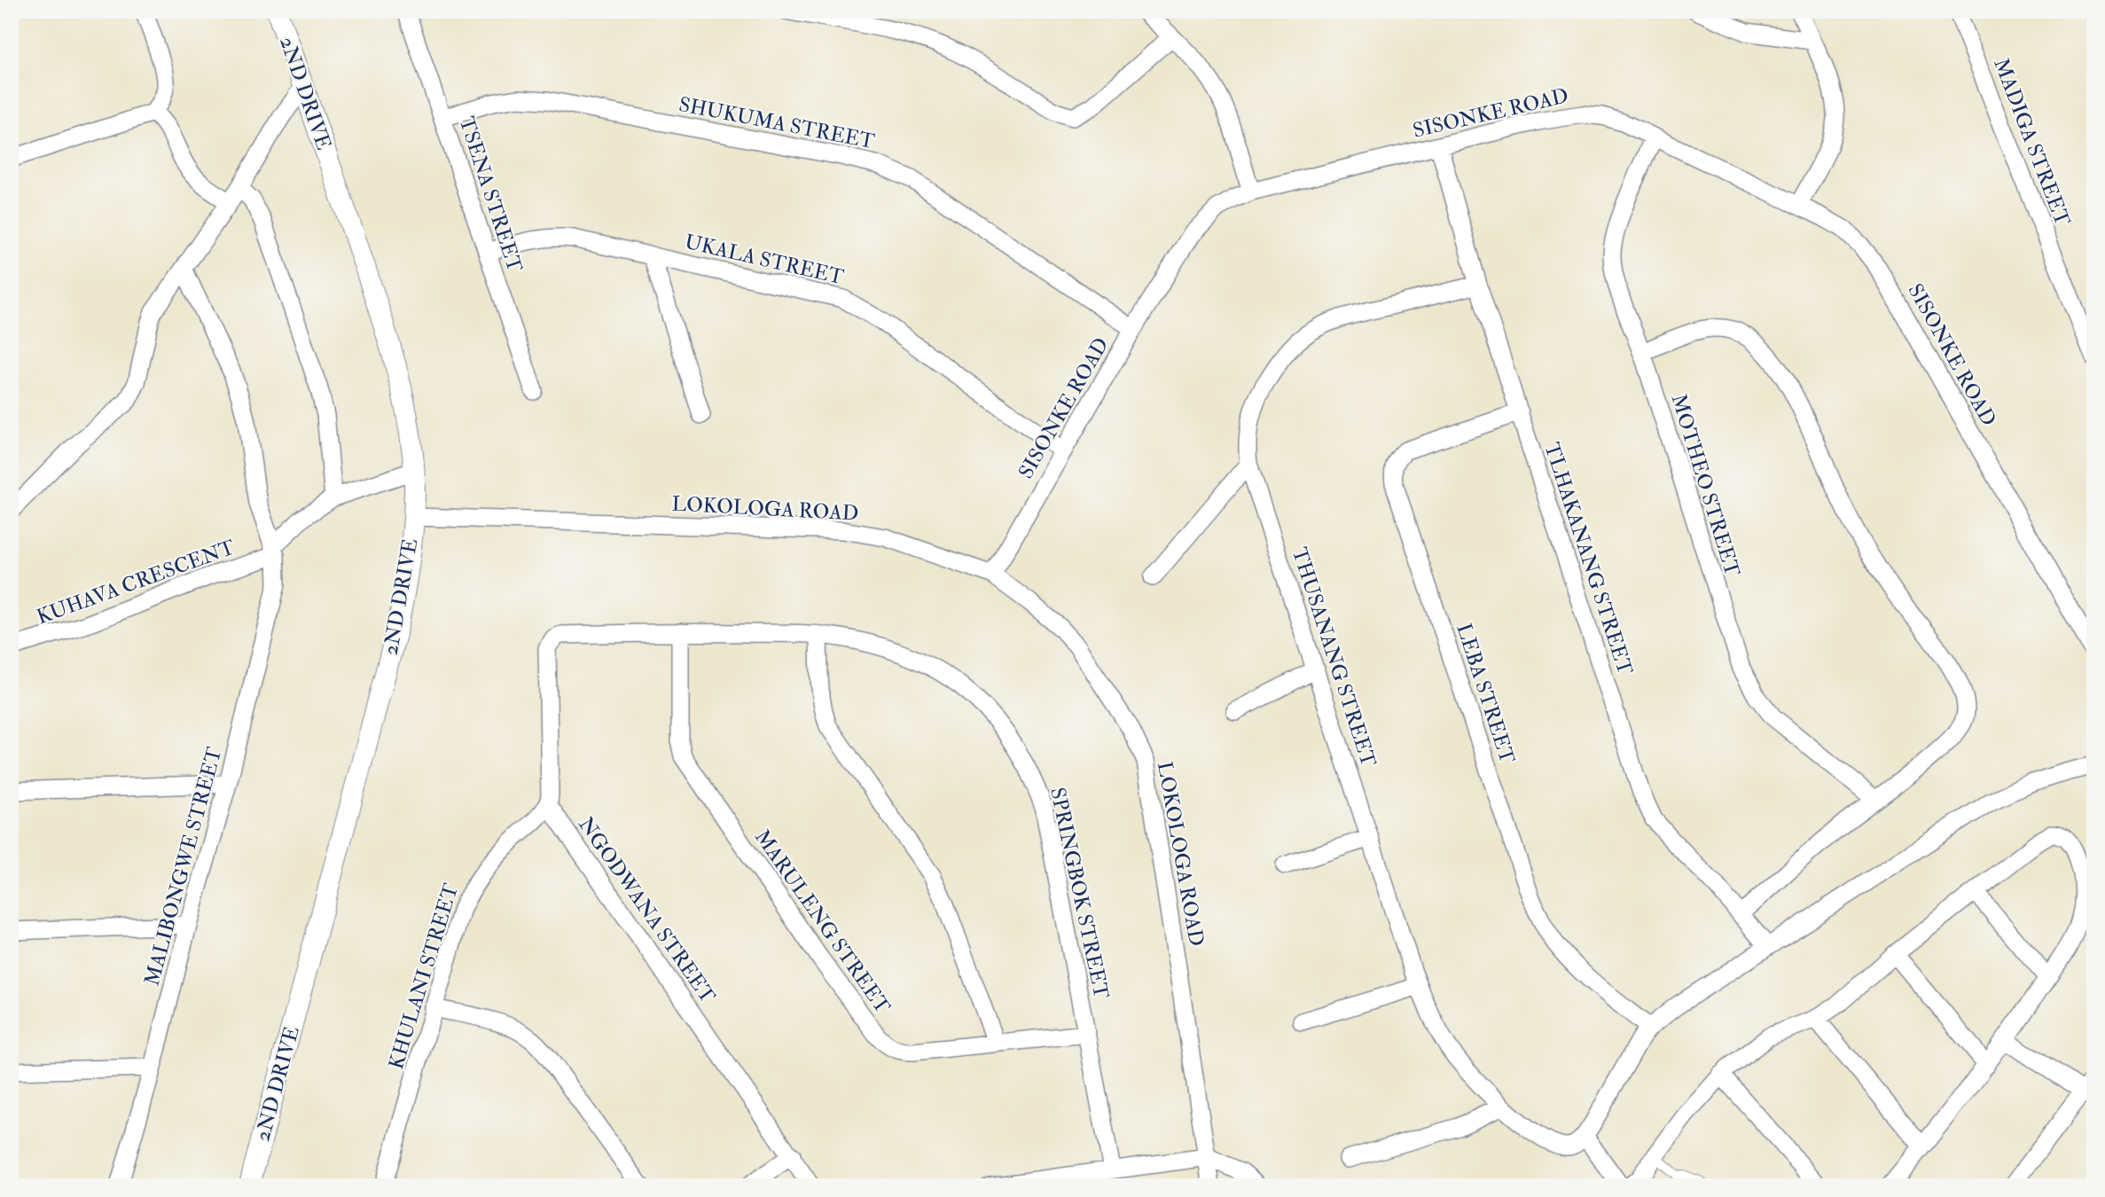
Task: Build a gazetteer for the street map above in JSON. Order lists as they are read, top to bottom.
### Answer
{
  "streets": {
    "street": [
      "2ND DRIVE",
      "SISONKE ROAD",
      "SHUKUMA STREET",
      "MADIGA STREET",
      "TSENA STREET",
      "UKALA STREET",
      "MOTHEO STREET",
      "LOKOLOGA ROAD",
      "TLHAKANANG STREET",
      "KUHAVA CRESCENT",
      "THUSANANG STREET",
      "LEBA STREET",
      "MALIBONGWE STREET",
      "SPRINGBOK STREET",
      "NGODWANA STREET",
      "MARULENG STREET",
      "KHULANI STREET"
    ]
  },
  "crossings": [
    ["2ND DRIVE", "LOKOLOGA ROAD"],
    ["SISONKE ROAD", "SHUKUMA STREET"],
    ["SISONKE ROAD", "UKALA STREET"],
    ["SISONKE ROAD", "MOTHEO STREET"],
    ["SISONKE ROAD", "LOKOLOGA ROAD"],
    ["SISONKE ROAD", "TLHAKANANG STREET"],
    ["SHUKUMA STREET", "TSENA STREET"],
    ["TSENA STREET", "UKALA STREET"],
    ["TLHAKANANG STREET", "THUSANANG STREET"],
    ["TLHAKANANG STREET", "LEBA STREET"],
    ["KUHAVA CRESCENT", "MALIBONGWE STREET"],
    ["SPRINGBOK STREET", "NGODWANA STREET"],
    ["SPRINGBOK STREET", "MARULENG STREET"],
    ["SPRINGBOK STREET", "KHULANI STREET"],
    ["NGODWANA STREET", "KHULANI STREET"]
  ]
}
